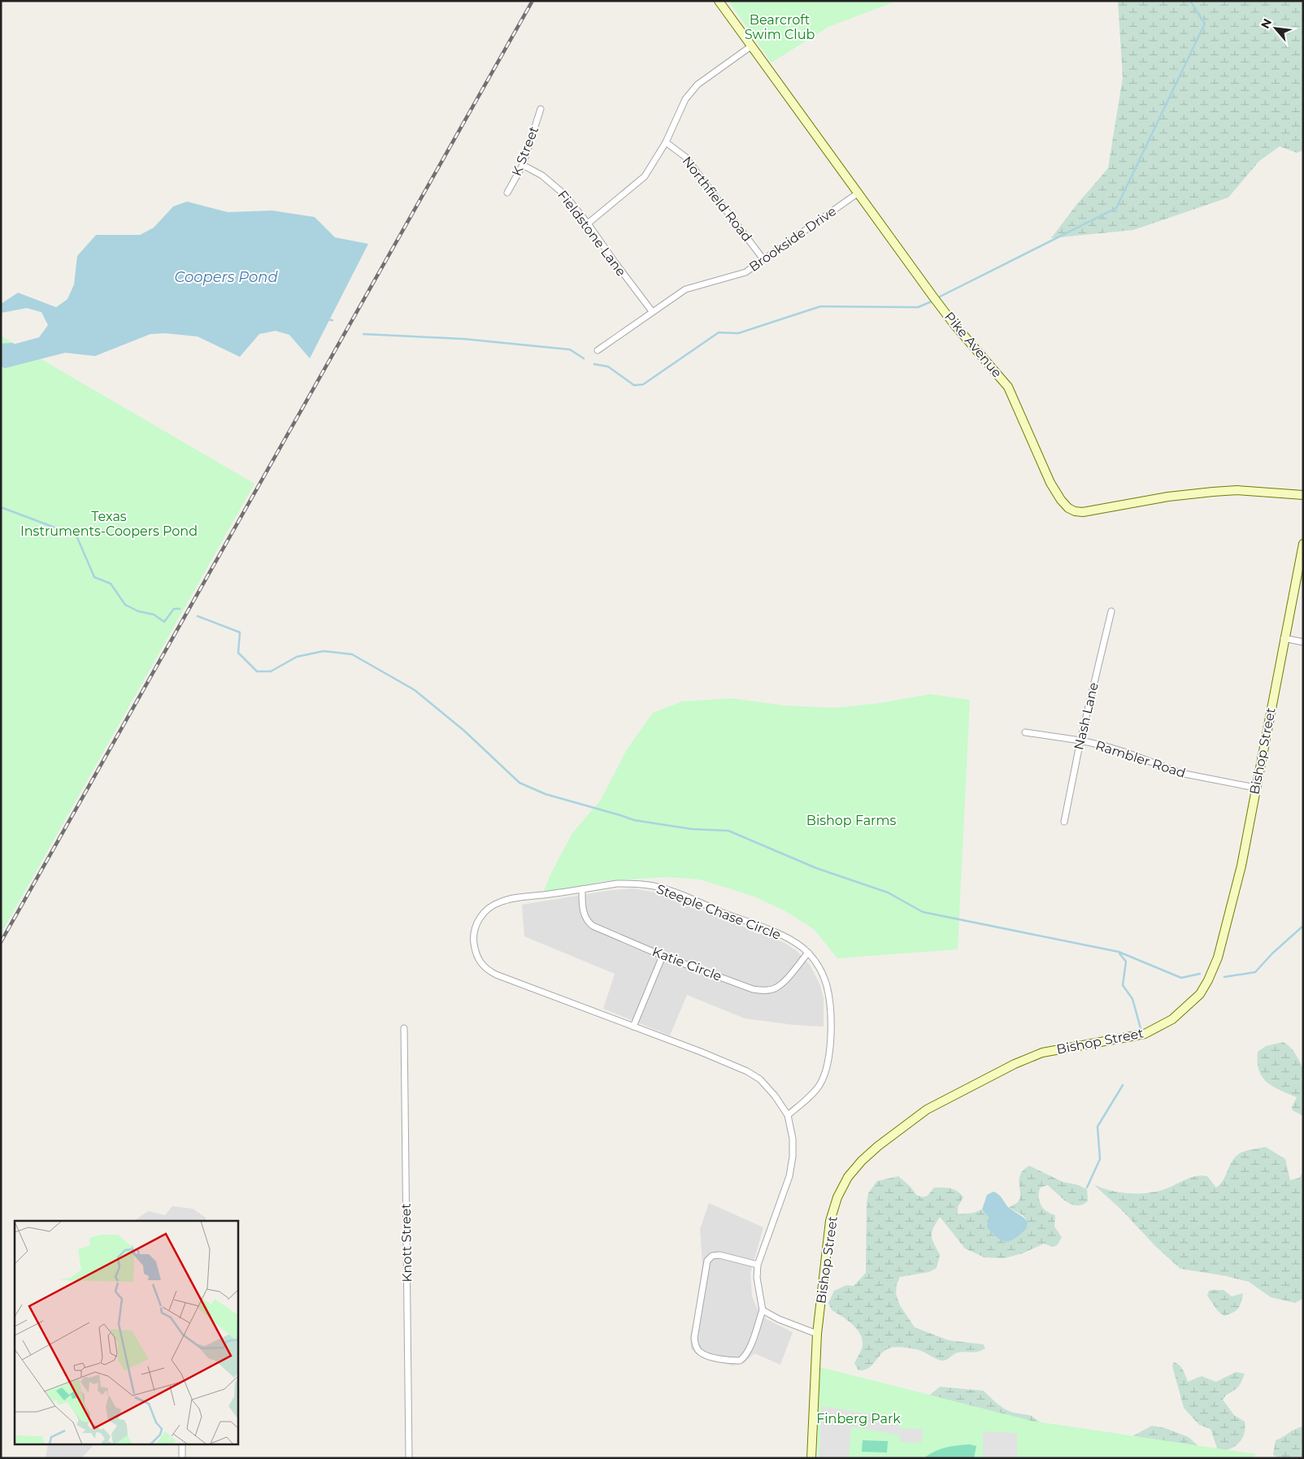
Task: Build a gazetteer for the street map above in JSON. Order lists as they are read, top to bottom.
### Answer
{
  "streets": {
    "street": [
      "K Street",
      "Northfield Road",
      "Fieldstone Lane",
      "Brookside Drive",
      "Pike Avenue",
      "Nash Lane",
      "Bishop Street",
      "Rambler Road",
      "Steeple Chase Circle",
      "Katie Circle",
      "Knott Street"
    ]
  },
  "crossings": [
    ["K Street", "Fieldstone Lane"],
    ["Northfield Road", "Brookside Drive"],
    ["Fieldstone Lane", "Brookside Drive"],
    ["Brookside Drive", "Pike Avenue"],
    ["Nash Lane", "Rambler Road"],
    ["Bishop Street", "Rambler Road"],
    ["Steeple Chase Circle", "Katie Circle"]
  ],
  "water": ["Coopers Pond"],
  "parks": [
    "Bearcroft Swim Club",
    "Texas Instruments-Coopers Pond",
    "Bishop Farms",
    "Finberg Park"
  ],
  "north": "top left"
}
